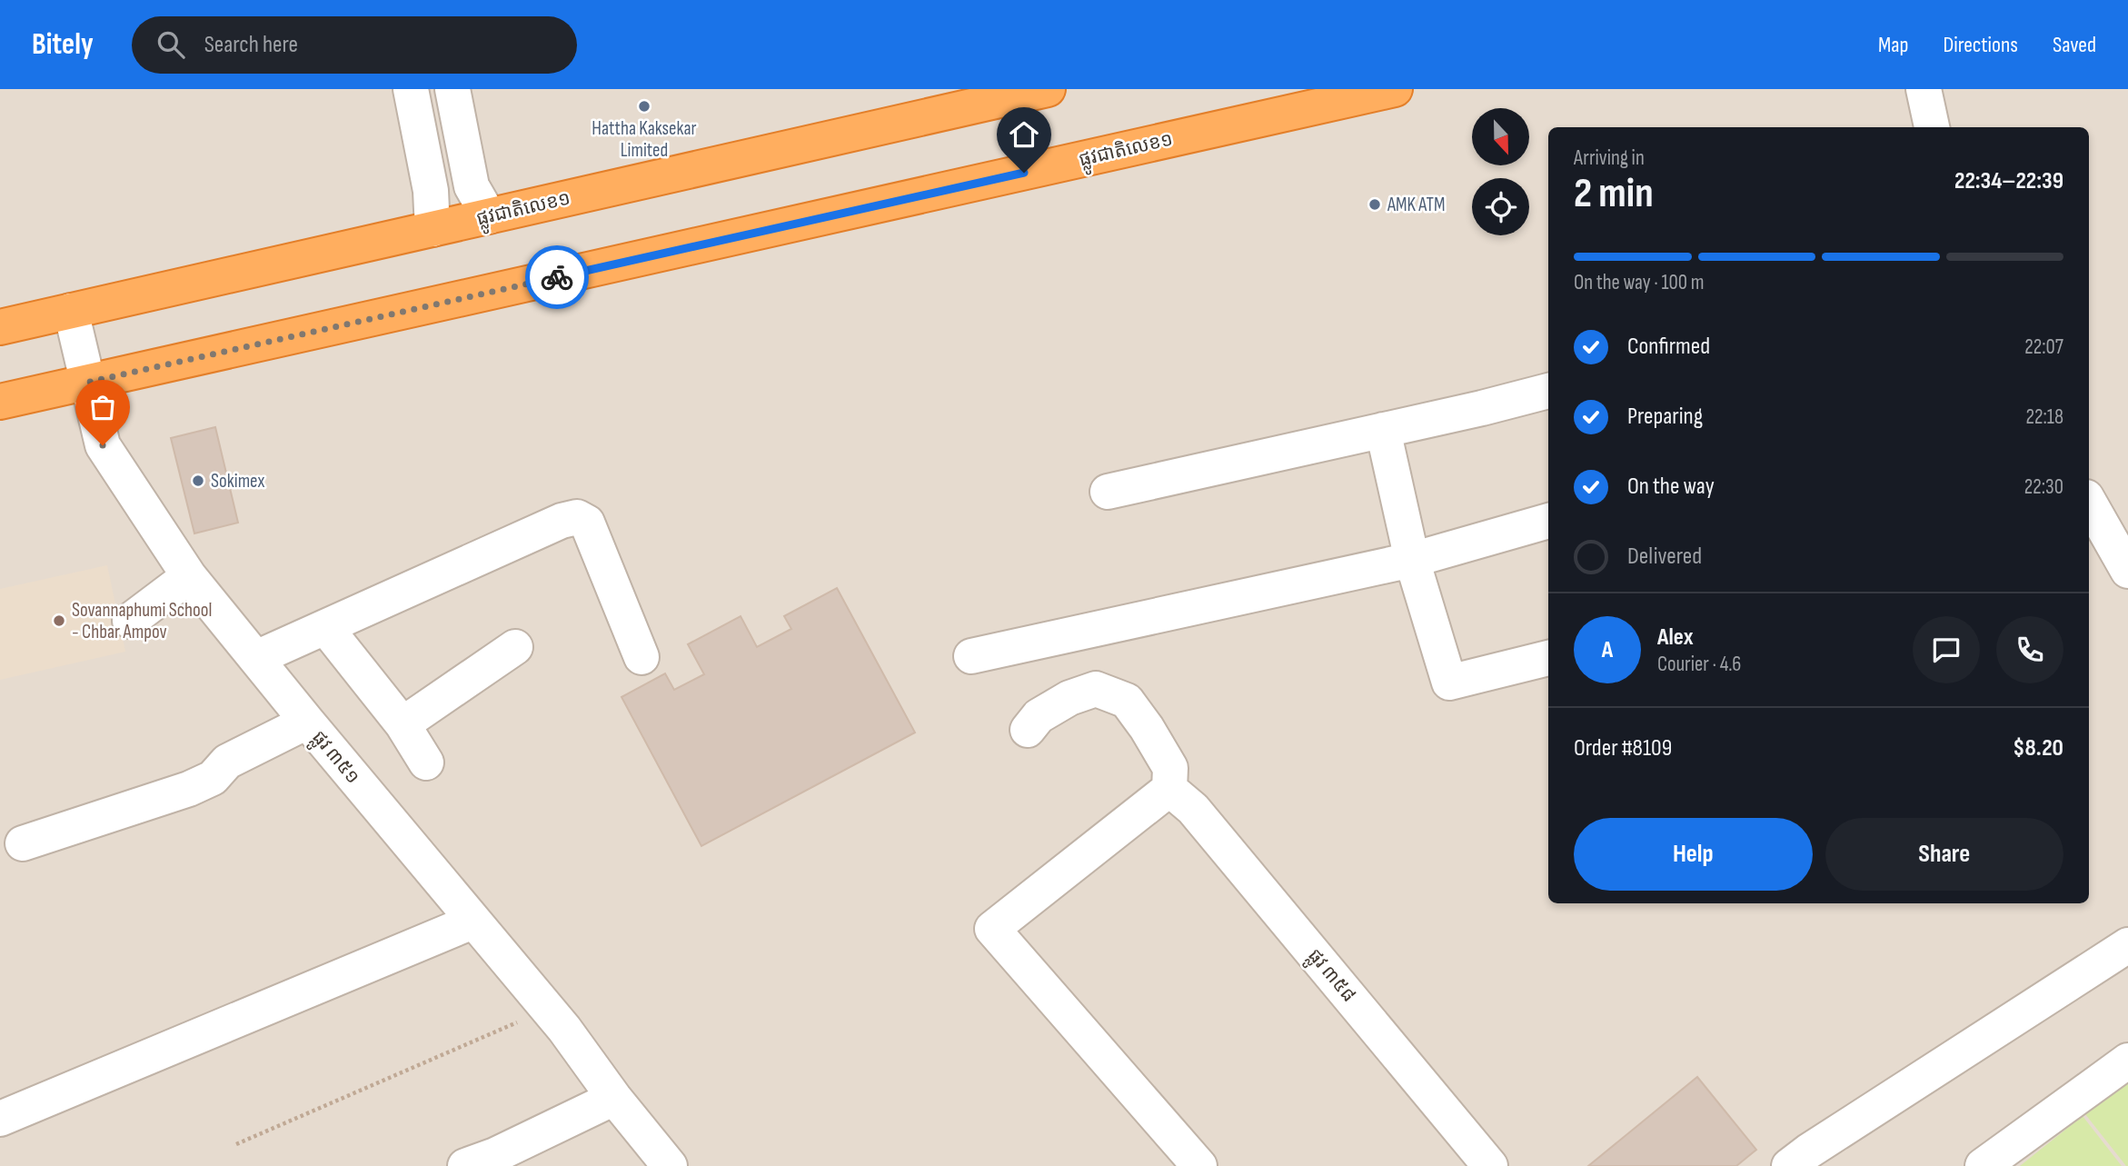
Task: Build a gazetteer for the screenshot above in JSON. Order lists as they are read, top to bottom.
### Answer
{
  "streets": {
    "highway": ["ផ្លូវជាតិលេខ១"],
    "street": ["ផ្លូវ ៣៥១", "ផ្លូវ ៣៥៨"]
  },
  "crossings": [
    ["ផ្លូវជាតិលេខ១", "ផ្លូវ ៣៥១"]
  ],
  "places": [
    "Hattha Kaksekar Limited",
    "AMK ATM",
    "Sokimex",
    "Sovannaphumi School - Chbar Ampov"
  ],
  "north": "bottom",
  "page": {
    "header": "Bitely",
    "search": "Search here",
    "nav": ["Map", "Directions", "Saved"],
    "heading": ["2 min", "Arriving in", "22:34–22:39"],
    "panel": [
      "Alex",
      "Courier · 4.6",
      "Order #8109",
      "$8.20"
    ],
    "bar": "On the way · 100 m",
    "list": [
      ["Confirmed", "22:07"],
      ["Preparing", "22:18"],
      ["On the way", "22:30"],
      "Delivered"
    ],
    "round": "A",
    "buttons": ["Help", "Share"]
  }
}
